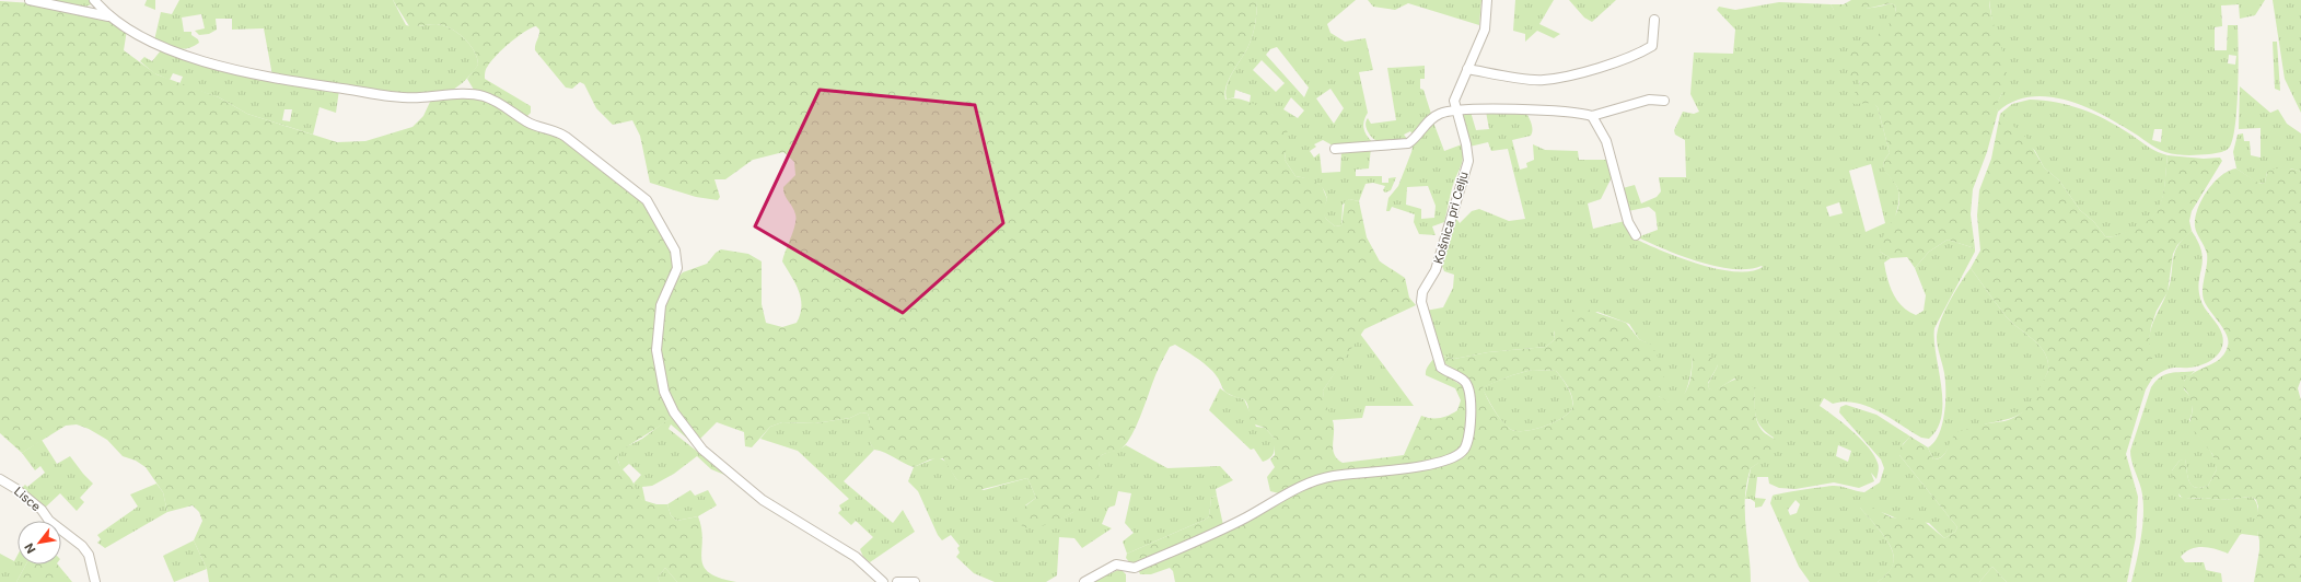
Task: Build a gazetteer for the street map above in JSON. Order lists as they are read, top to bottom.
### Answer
{
  "streets": {
    "street": ["Košnica pri Celju", "Lisce"]
  },
  "north": "bottom left"
}
